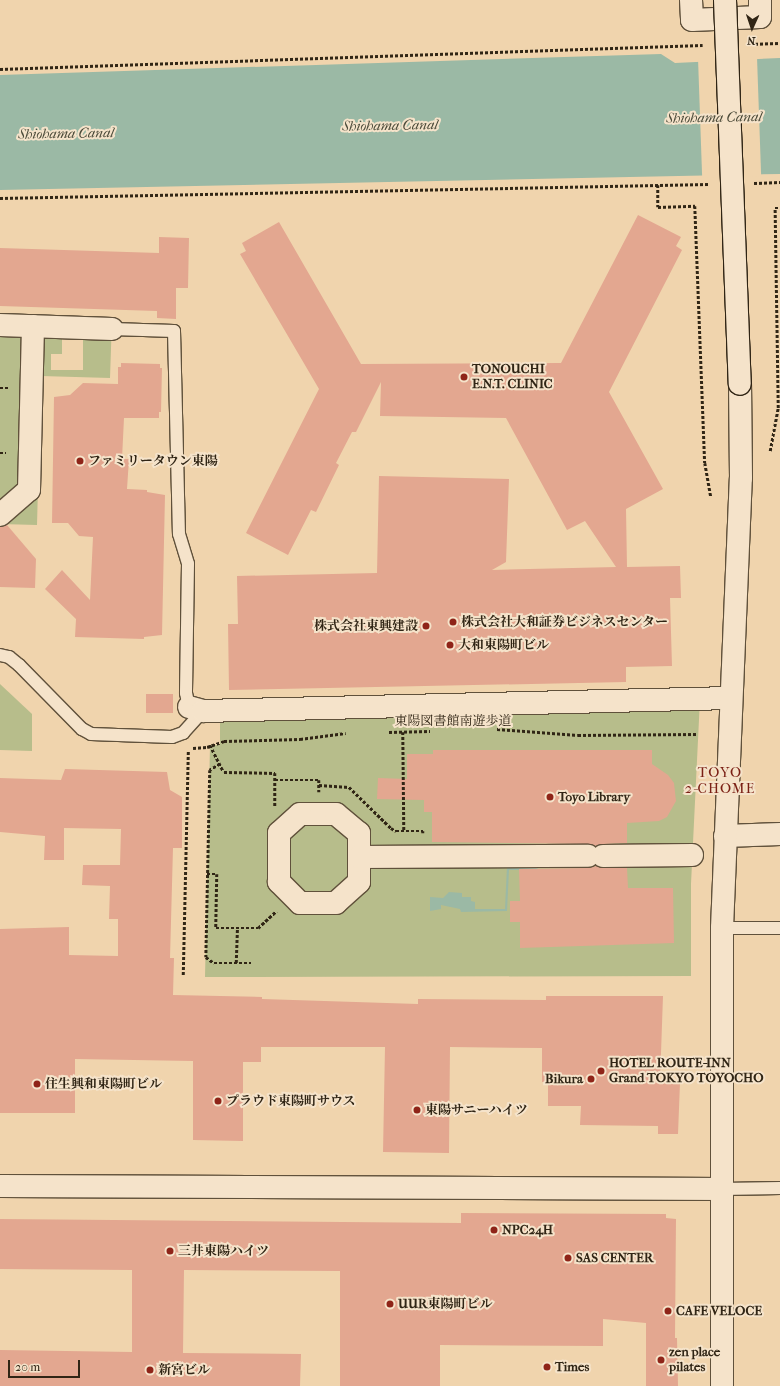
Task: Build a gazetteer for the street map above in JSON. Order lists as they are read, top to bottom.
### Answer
{
  "streets": {
    "path": ["東陽図書館南遊歩道"]
  },
  "districts": ["TOYO 2-CHOME"],
  "water": ["Shiohama Canal"],
  "places": [
    "TONOUCHI E.N.T. CLINIC",
    "ファミリータウン東陽",
    "株式会社大和証券ビジネスセンター",
    "株式会社東興建設",
    "大和東陽町ビル",
    "Toyo Library",
    "HOTEL ROUTE-INN Grand TOKYO TOYOCHO",
    "Bikura",
    "住生興和東陽町ビル",
    "プラウド東陽町サウス",
    "東陽サニーハイツ",
    "NPC24H",
    "三井東陽ハイツ",
    "SAS CENTER",
    "UUR東陽町ビル",
    "CAFE VELOCE",
    "zen place pilates",
    "Times",
    "新宮ビル"
  ],
  "scale_bar": "20 m",
  "north": "bottom"
}
